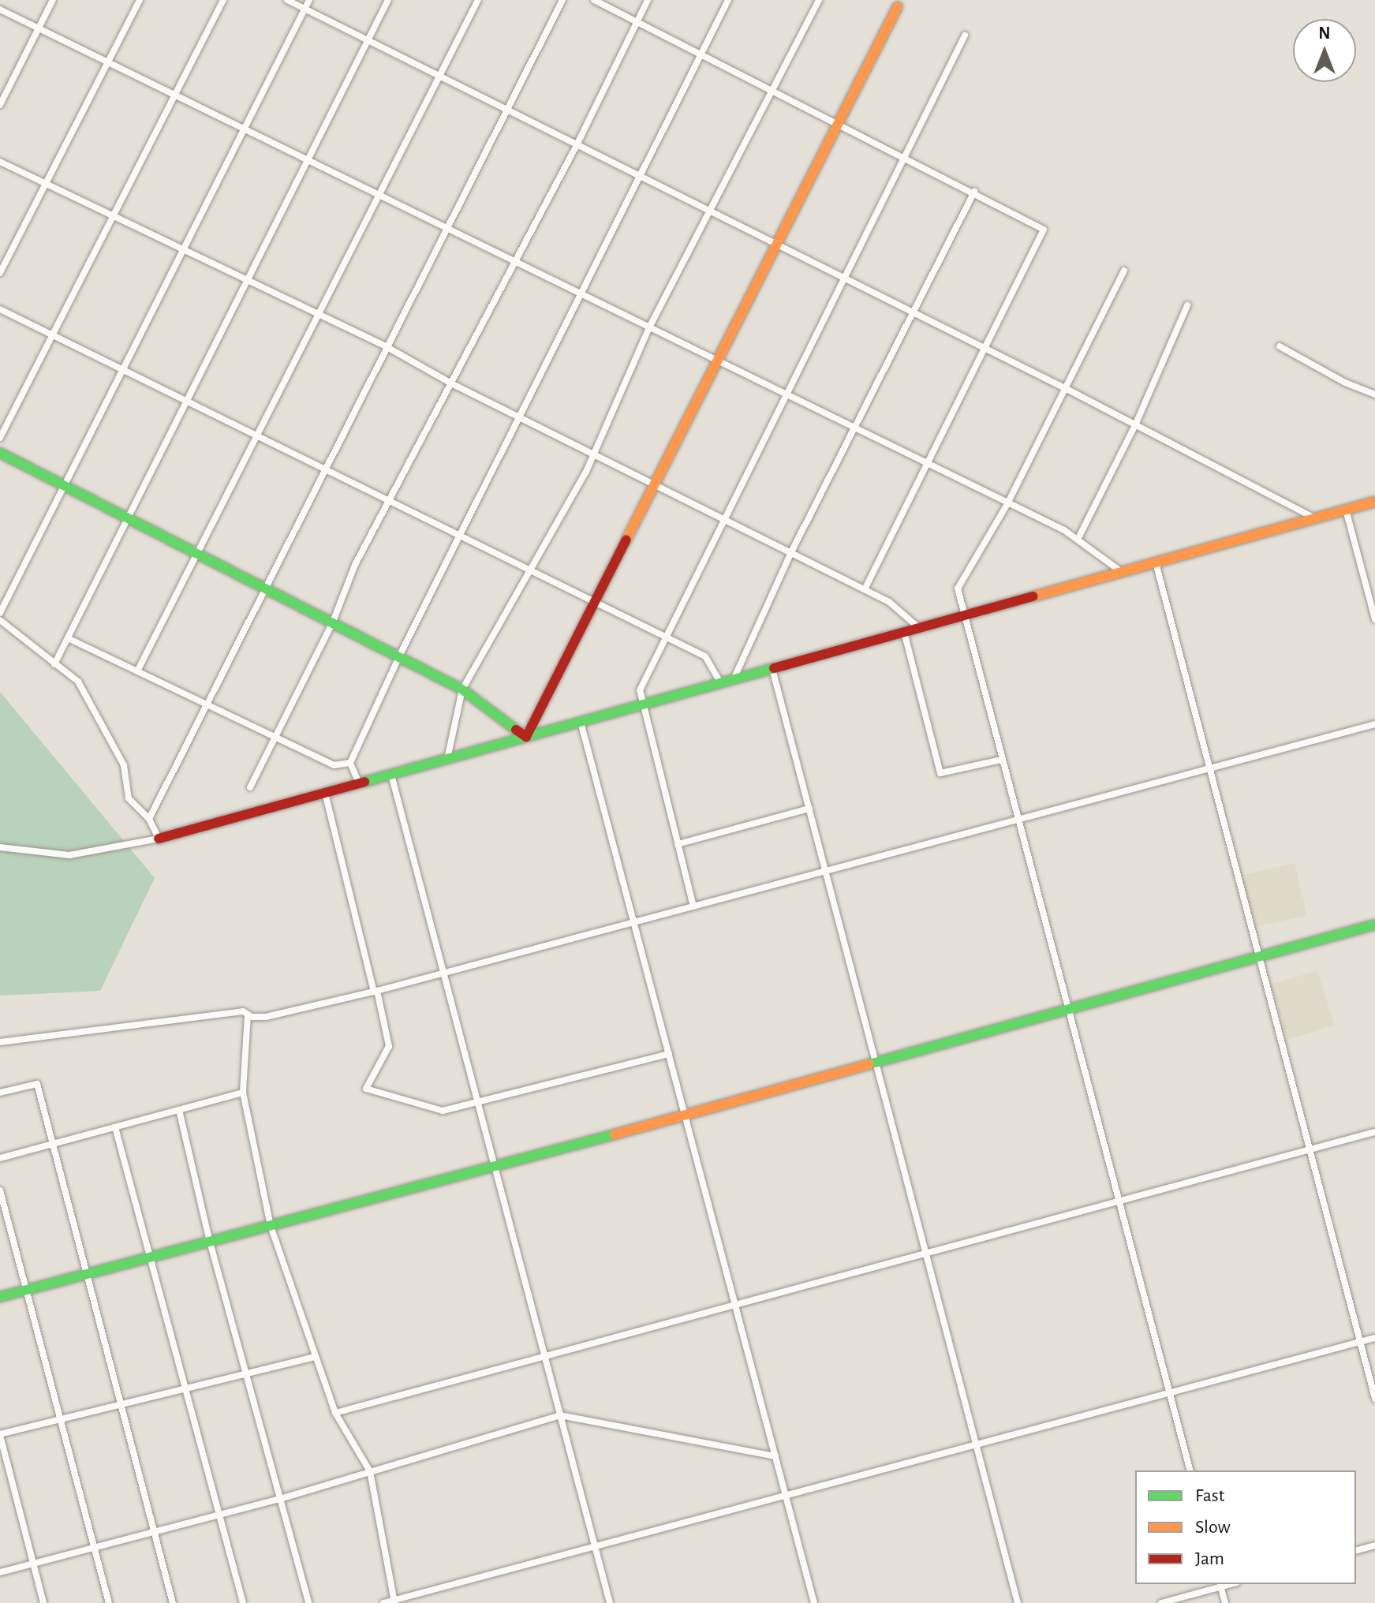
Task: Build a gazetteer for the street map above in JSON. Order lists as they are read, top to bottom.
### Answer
{
  "legend": ["Fast", "Slow", "Jam"],
  "north": "top"
}
